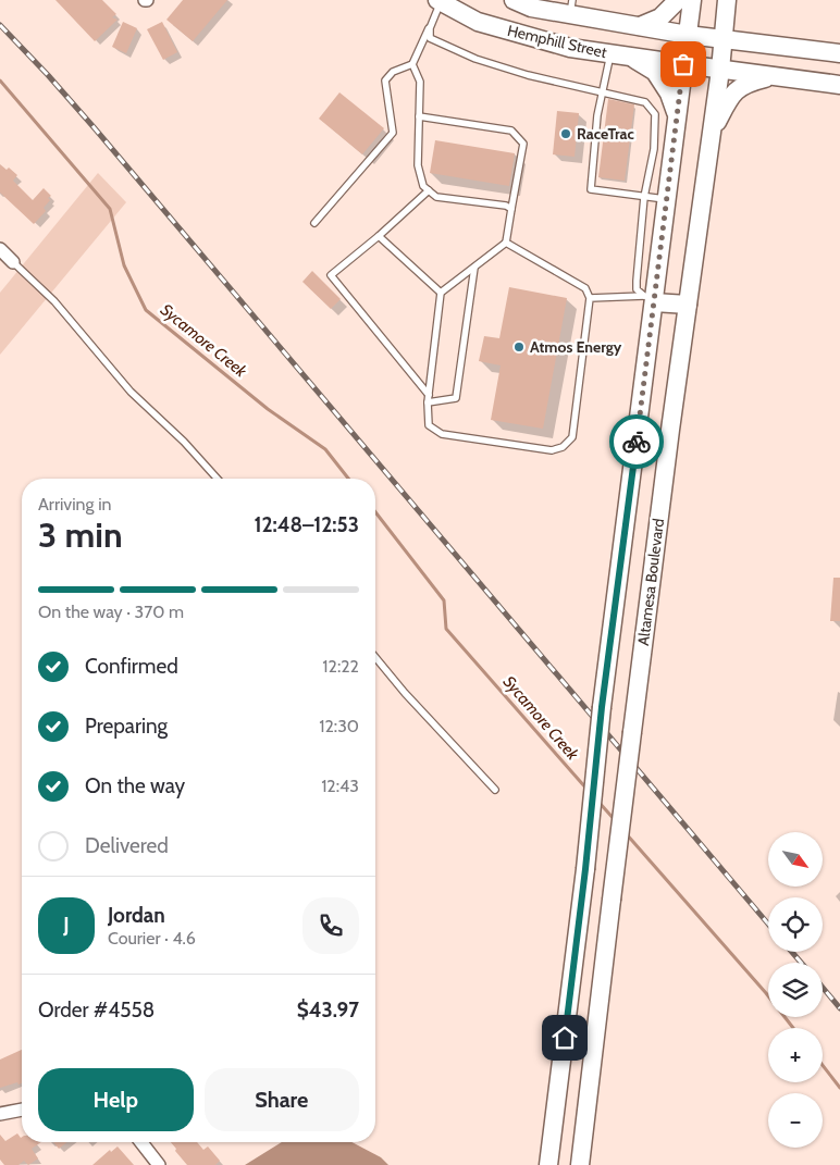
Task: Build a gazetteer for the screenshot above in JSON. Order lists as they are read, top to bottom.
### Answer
{
  "streets": {
    "main road": ["Hemphill Street", "Altamesa Boulevard"]
  },
  "crossings": [
    ["Hemphill Street", "Altamesa Boulevard"]
  ],
  "water": ["Sycamore Creek"],
  "places": ["RaceTrac", "Atmos Energy"],
  "north": "bottom right",
  "page": {
    "heading": ["3 min", "Arriving in", "12:48–12:53"],
    "panel": [
      "Jordan",
      "Courier · 4.6",
      "Order #4558",
      "$43.97"
    ],
    "bar": "On the way · 370 m",
    "list": [
      ["Confirmed", "12:22"],
      ["Preparing", "12:30"],
      ["On the way", "12:43"],
      "Delivered"
    ],
    "map_buttons": ["+", "−"],
    "round": "J",
    "buttons": ["Help", "Share"]
  }
}
